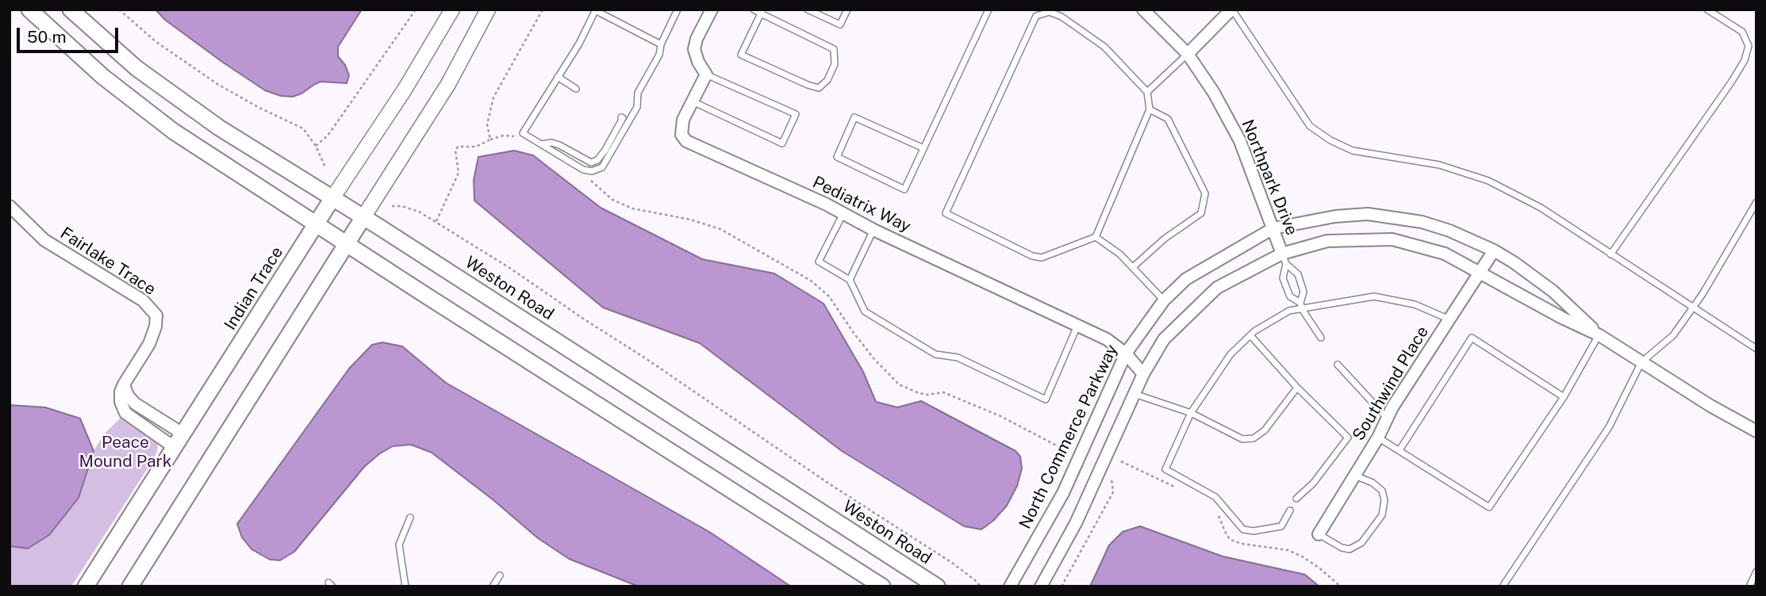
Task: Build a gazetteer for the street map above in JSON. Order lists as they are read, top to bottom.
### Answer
{
  "streets": {
    "main road": ["Indian Trace", "Weston Road"],
    "street": [
      "Northpark Drive",
      "Pediatrix Way",
      "Fairlake Trace",
      "Southwind Place",
      "North Commerce Parkway"
    ]
  },
  "crossings": [
    ["Northpark Drive", "North Commerce Parkway"],
    ["Pediatrix Way", "North Commerce Parkway"],
    ["Fairlake Trace", "Indian Trace"],
    ["Indian Trace", "Weston Road"],
    ["Southwind Place", "North Commerce Parkway"]
  ],
  "parks": ["Peace Mound Park"],
  "scale_bar": "50 m"
}
